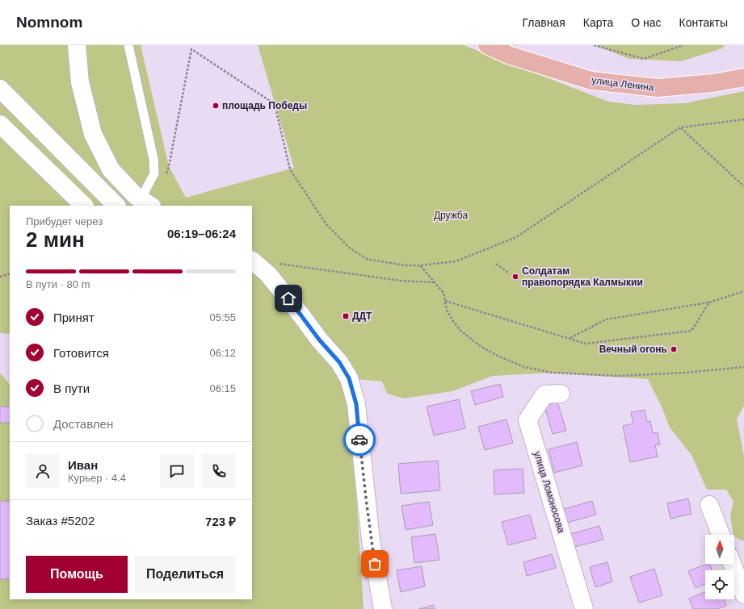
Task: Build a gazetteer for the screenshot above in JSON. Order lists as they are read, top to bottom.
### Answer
{
  "streets": {
    "main road": ["улица Ленина"],
    "street": ["улица Ломоносова"]
  },
  "parks": ["Дружба"],
  "places": {
    "other": ["площадь Победы", "Солдатам правопорядка Калмыкии", "Вечный огонь"],
    "transit": ["ДДТ"]
  },
  "north": "top",
  "page": {
    "header": "Nomnom",
    "nav": [
      "Главная",
      "Карта",
      "О нас",
      "Контакты"
    ],
    "heading": ["2 мин", "Прибудет через", "06:19–06:24"],
    "panel": [
      "Иван",
      "Курьер · 4.4",
      "Заказ #5202",
      "723 ₽"
    ],
    "bar": "В пути · 80 m",
    "list": [
      ["Принят", "05:55"],
      ["Готовится", "06:12"],
      ["В пути", "06:15"],
      "Доставлен"
    ],
    "buttons": ["Помощь", "Поделиться"]
  }
}
